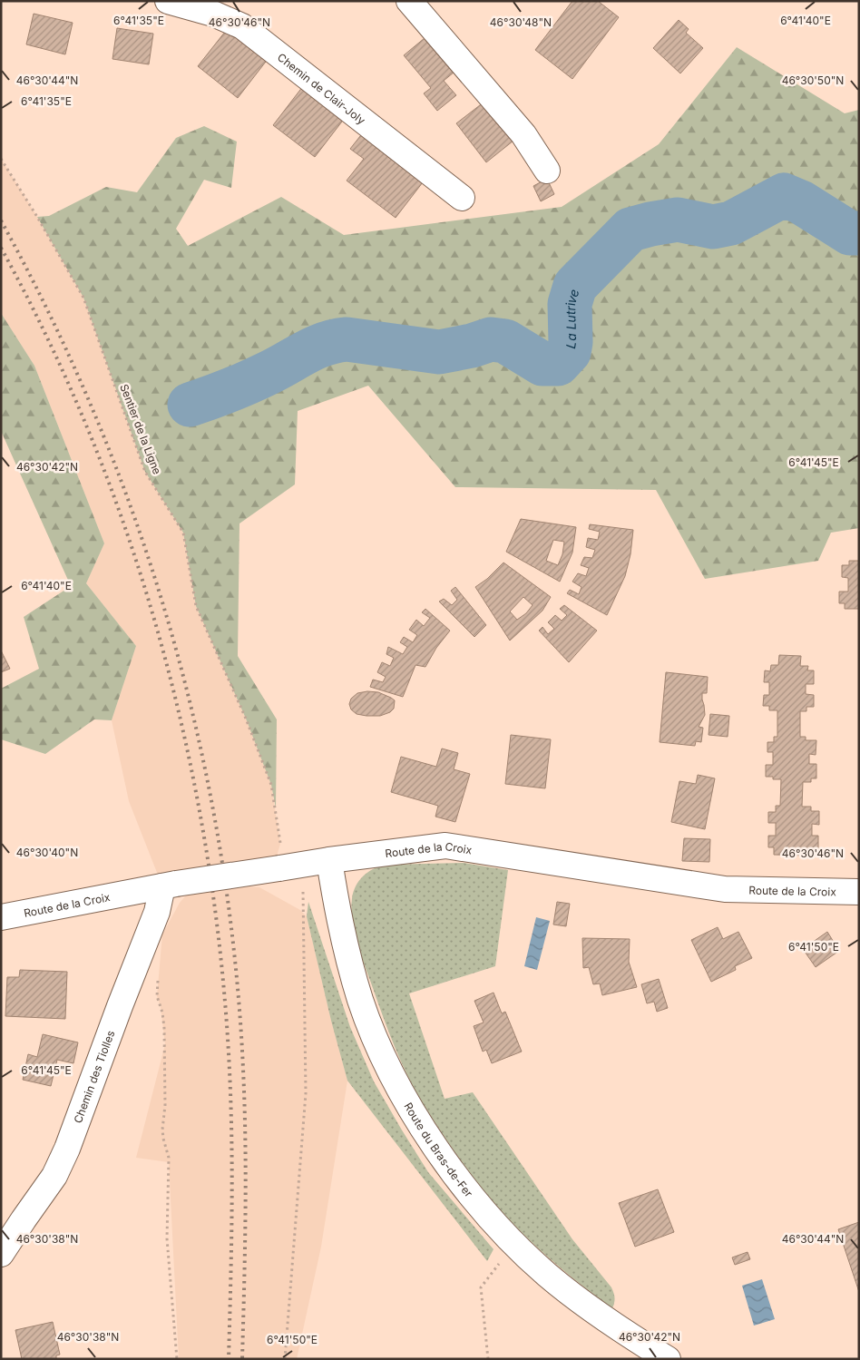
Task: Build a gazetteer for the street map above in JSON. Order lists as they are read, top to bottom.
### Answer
{
  "streets": {
    "street": [
      "Chemin de Clair-Joly",
      "Route de la Croix",
      "Chemin des Tiolles",
      "Route du Bras-de-Fer"
    ],
    "path": ["Sentier de la Ligne"]
  },
  "crossings": [
    ["Route de la Croix", "Chemin des Tiolles"],
    ["Route de la Croix", "Route du Bras-de-Fer"]
  ],
  "water": ["La Lutrive"],
  "coordinates": [
    "6°41'35\"E",
    "6°41'40\"E",
    "46°30'46\"N",
    "46°30'48\"N",
    "46°30'44\"N",
    "46°30'50\"N",
    "6°41'45\"E",
    "46°30'42\"N",
    "46°30'40\"N",
    "6°41'50\"E",
    "46°30'38\"N"
  ]
}
